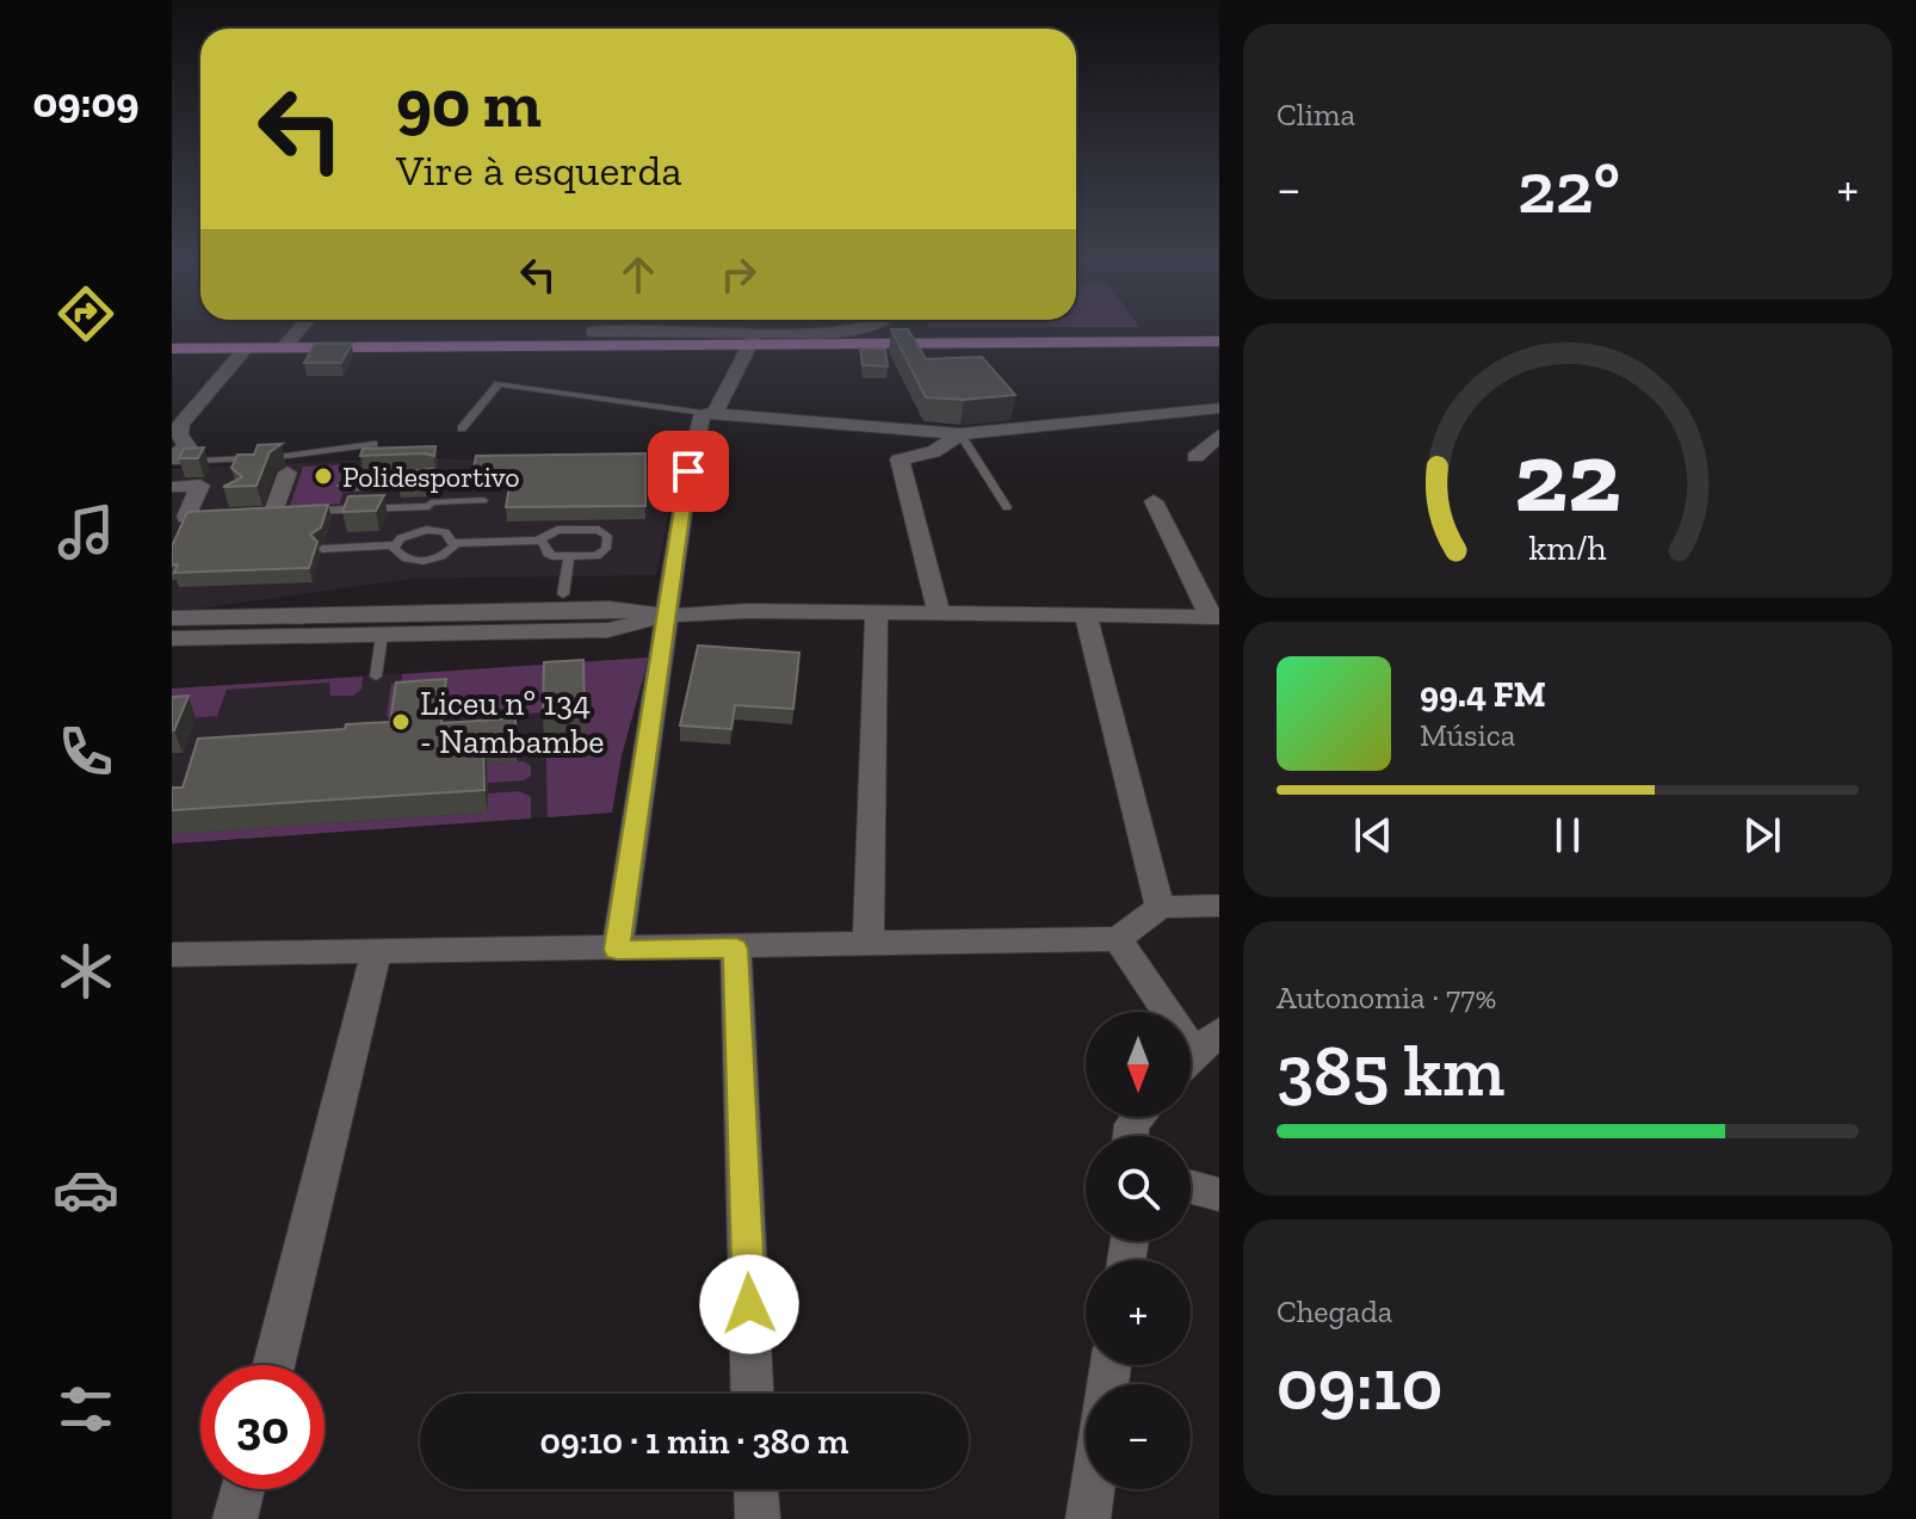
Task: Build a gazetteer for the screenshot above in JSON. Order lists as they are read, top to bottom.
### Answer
{
  "places": ["Polidesportivo", "Liceu nº 134 - Nambambe"],
  "north": "bottom",
  "page": {
    "tabs": "09:09",
    "tile": [
      "Clima",
      ["Autonomia · 77%", "385 km"],
      ["Chegada", "09:10"]
    ],
    "turn": ["90 m", "Vire à esquerda"],
    "heat": ["−", "22°", "+"],
    "song": ["99.4 FM", "Música"],
    "map_buttons": ["+", "−"],
    "limit": "30",
    "trip": "09:10 · 1 min · 380 m",
    "gauge": ["22", "km/h"]
  }
}
